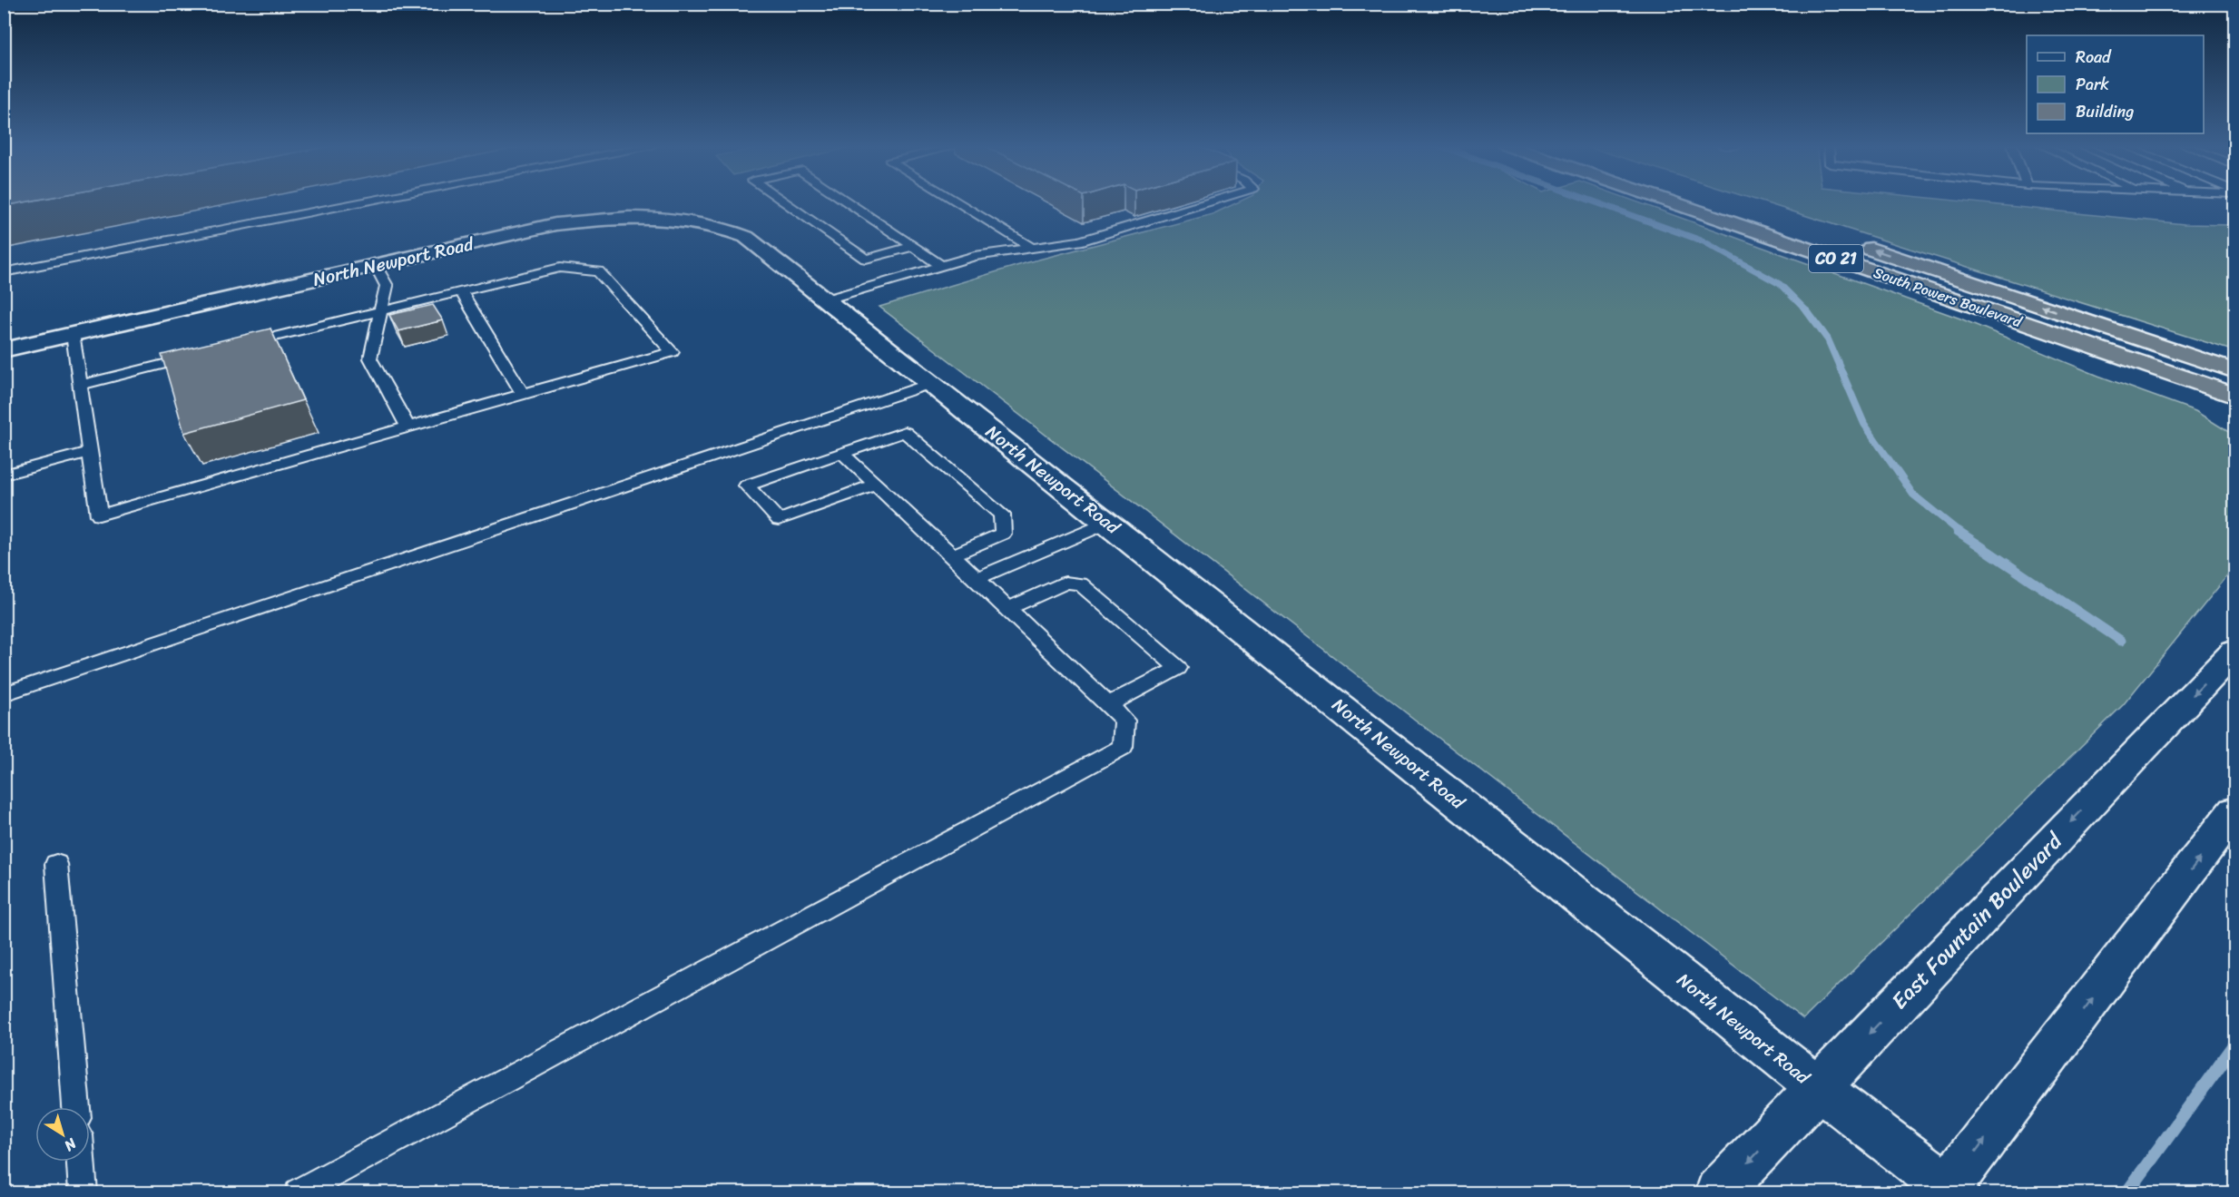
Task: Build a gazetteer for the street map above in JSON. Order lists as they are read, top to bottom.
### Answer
{
  "streets": {
    "highway": ["CO 21", "South Powers Boulevard"],
    "street": ["North Newport Road", "East Fountain Boulevard"]
  },
  "crossings": [
    ["North Newport Road", "East Fountain Boulevard"]
  ],
  "legend": ["Road", "Park", "Building"],
  "north": "bottom right"
}
